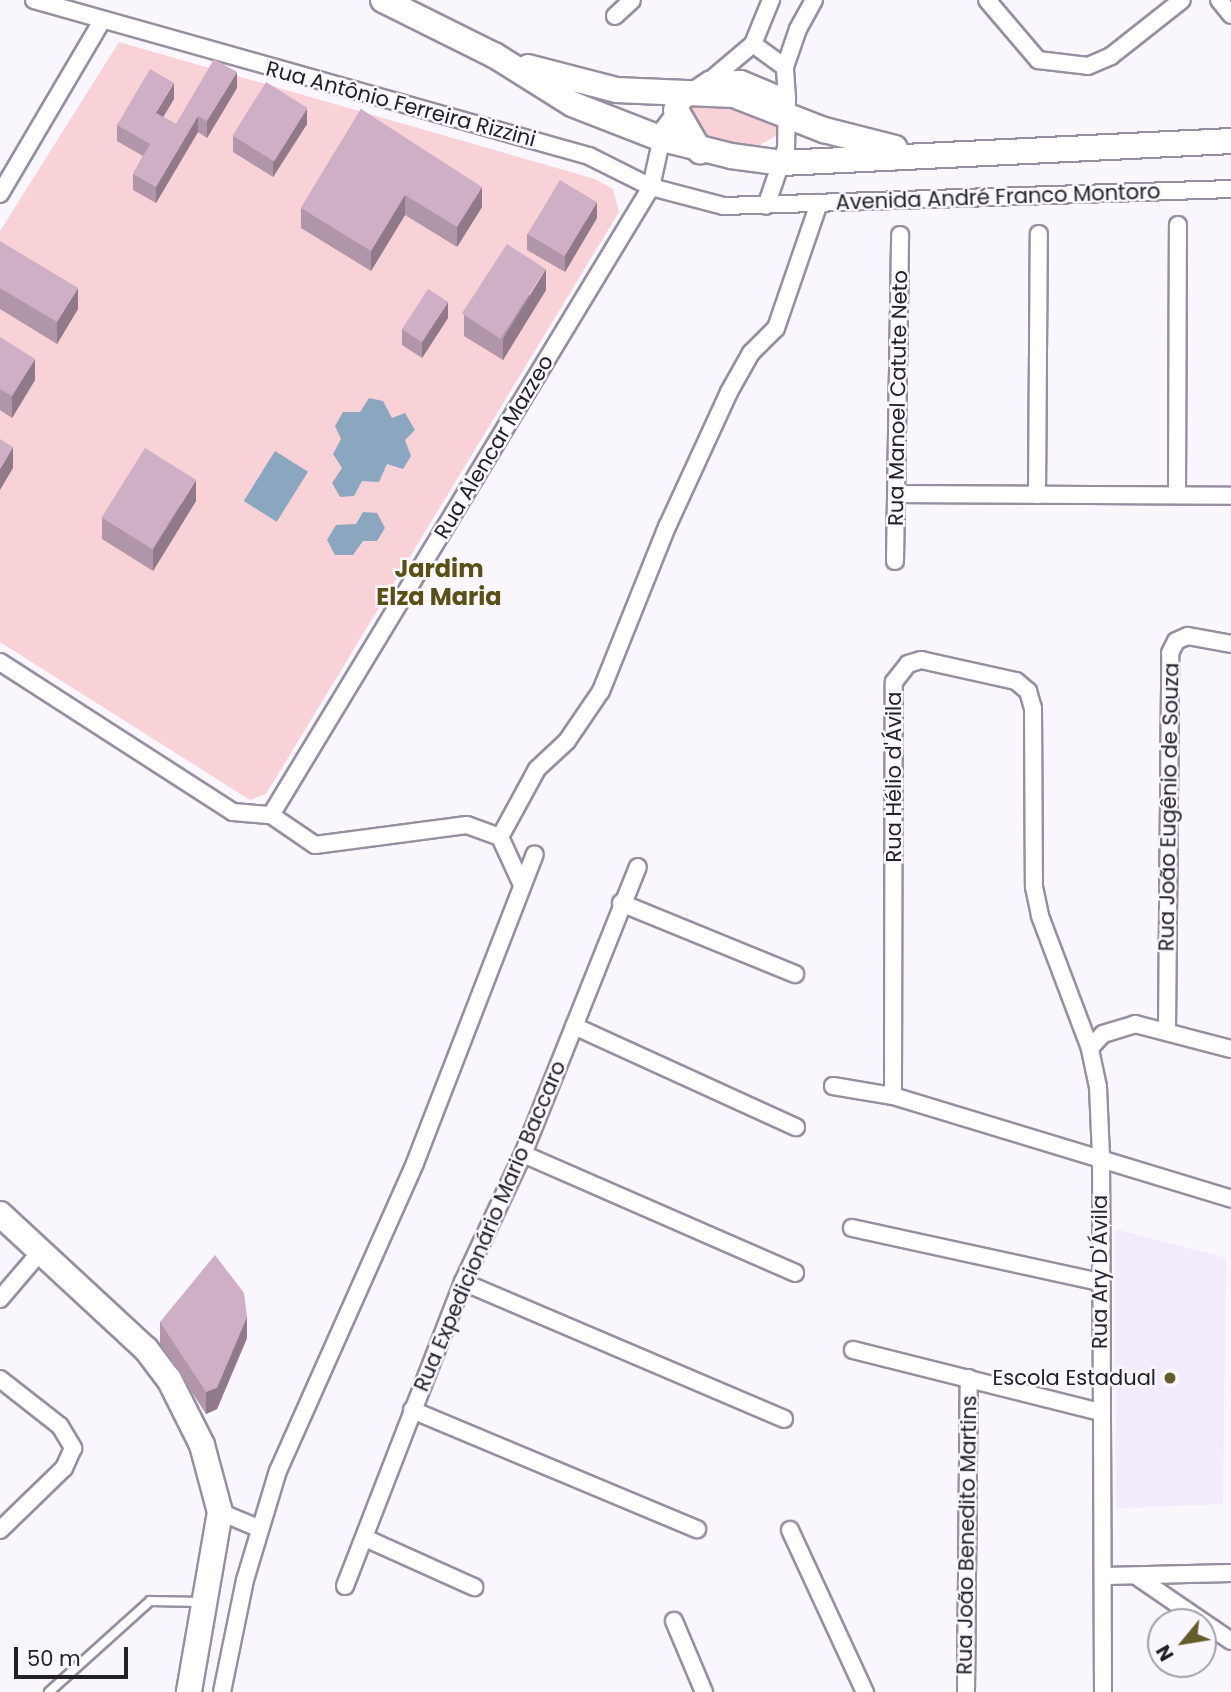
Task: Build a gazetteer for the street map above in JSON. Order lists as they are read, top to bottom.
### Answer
{
  "streets": {
    "street": [
      "Rua Antônio Ferreira Rizzini",
      "Avenida André Franco Montoro",
      "Rua Manoel Catute Neto",
      "Rua Alencar Mazzeo",
      "Rua Hélio d'Ávila",
      "Rua João Eugênio de Souza",
      "Rua Expedicionário Mario Baccaro",
      "Rua Ary D'Ávila",
      "Rua João Benedito Martins"
    ]
  },
  "crossings": [
    ["Rua Antônio Ferreira Rizzini", "Avenida André Franco Montoro"],
    ["Rua Antônio Ferreira Rizzini", "Rua Alencar Mazzeo"],
    ["Rua Hélio d'Ávila", "Rua Ary D'Ávila"]
  ],
  "districts": ["Jardim Elza Maria"],
  "places": ["Escola Estadual"],
  "scale_bar": "50 m",
  "north": "bottom left"
}
